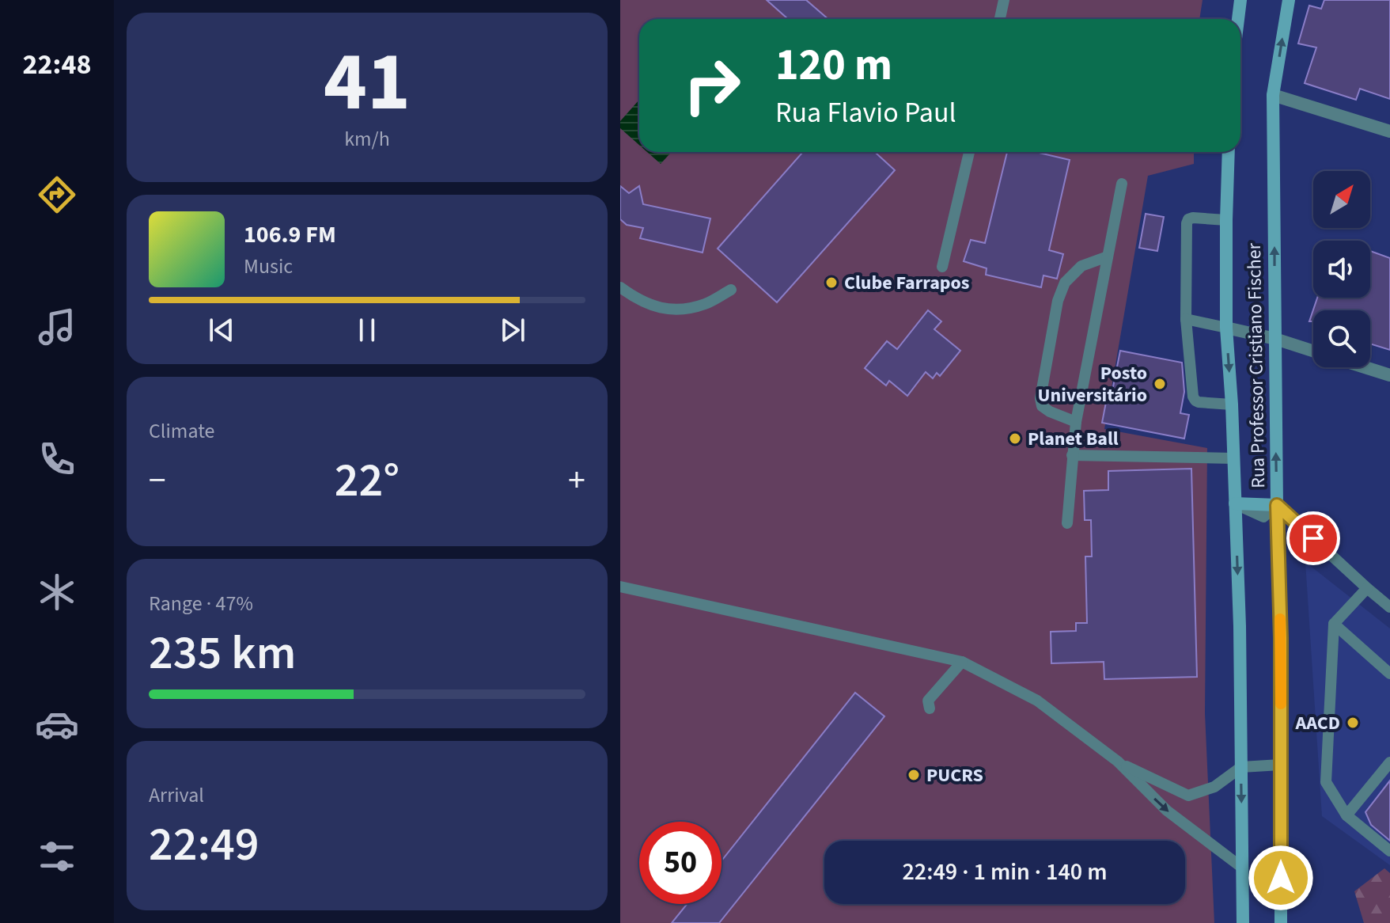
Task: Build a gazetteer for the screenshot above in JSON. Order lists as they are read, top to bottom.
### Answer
{
  "streets": {
    "main road": ["Rua Professor Cristiano Fischer"]
  },
  "places": [
    "Clube Farrapos",
    "Posto Universitário",
    "Planet Ball",
    "AACD",
    "PUCRS"
  ],
  "north": "top right",
  "page": {
    "tabs": "22:48",
    "tile": [
      ["41", "km/h"],
      "Climate",
      ["Range · 47%", "235 km"],
      ["Arrival", "22:49"]
    ],
    "turn": ["120 m", "Rua Flavio Paul"],
    "song": ["106.9 FM", "Music"],
    "heat": ["−", "22°", "+"],
    "limit": "50",
    "trip": "22:49 · 1 min · 140 m"
  }
}
